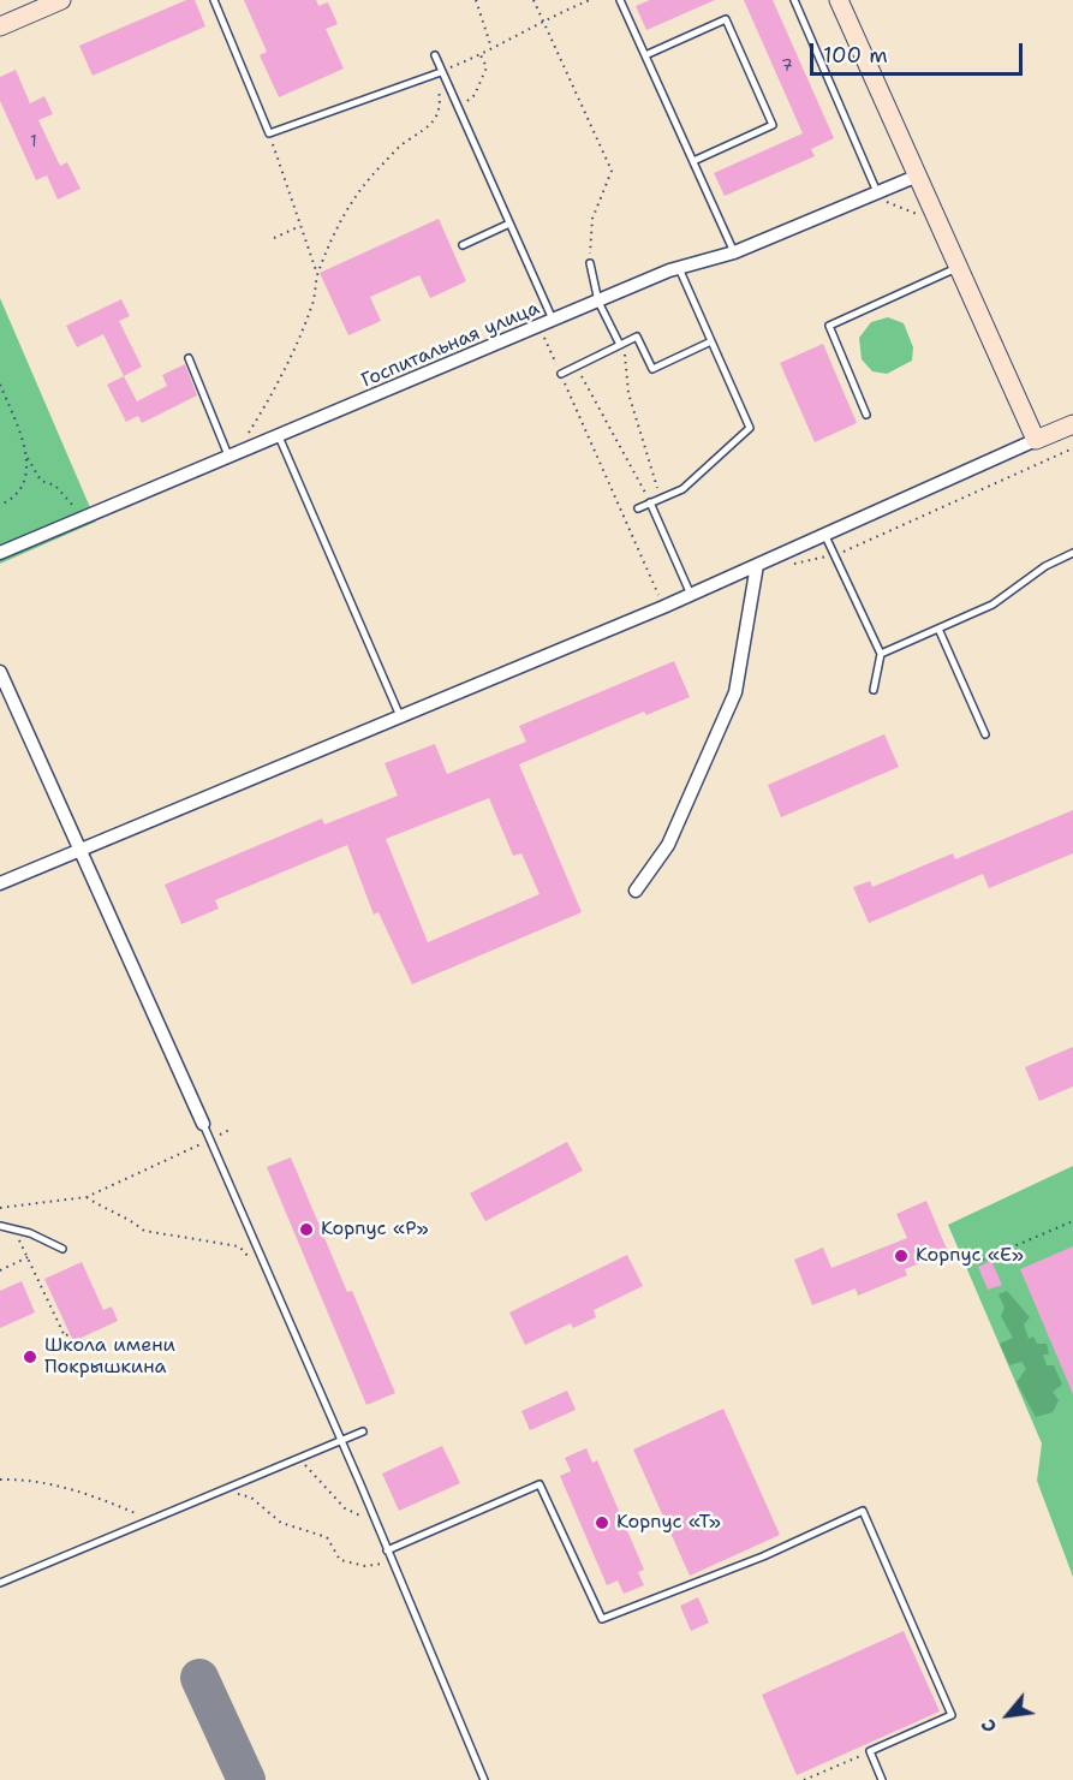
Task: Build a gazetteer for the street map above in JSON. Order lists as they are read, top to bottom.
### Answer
{
  "streets": {
    "street": ["Госпитальная улица"]
  },
  "places": [
    "Корпус «Р»",
    "Корпус «Е»",
    "Школа имени Покрышкина",
    "Корпус «Т»"
  ],
  "house_numbers": ["7", "1"],
  "scale_bar": "100 m",
  "north": "bottom left"
}
